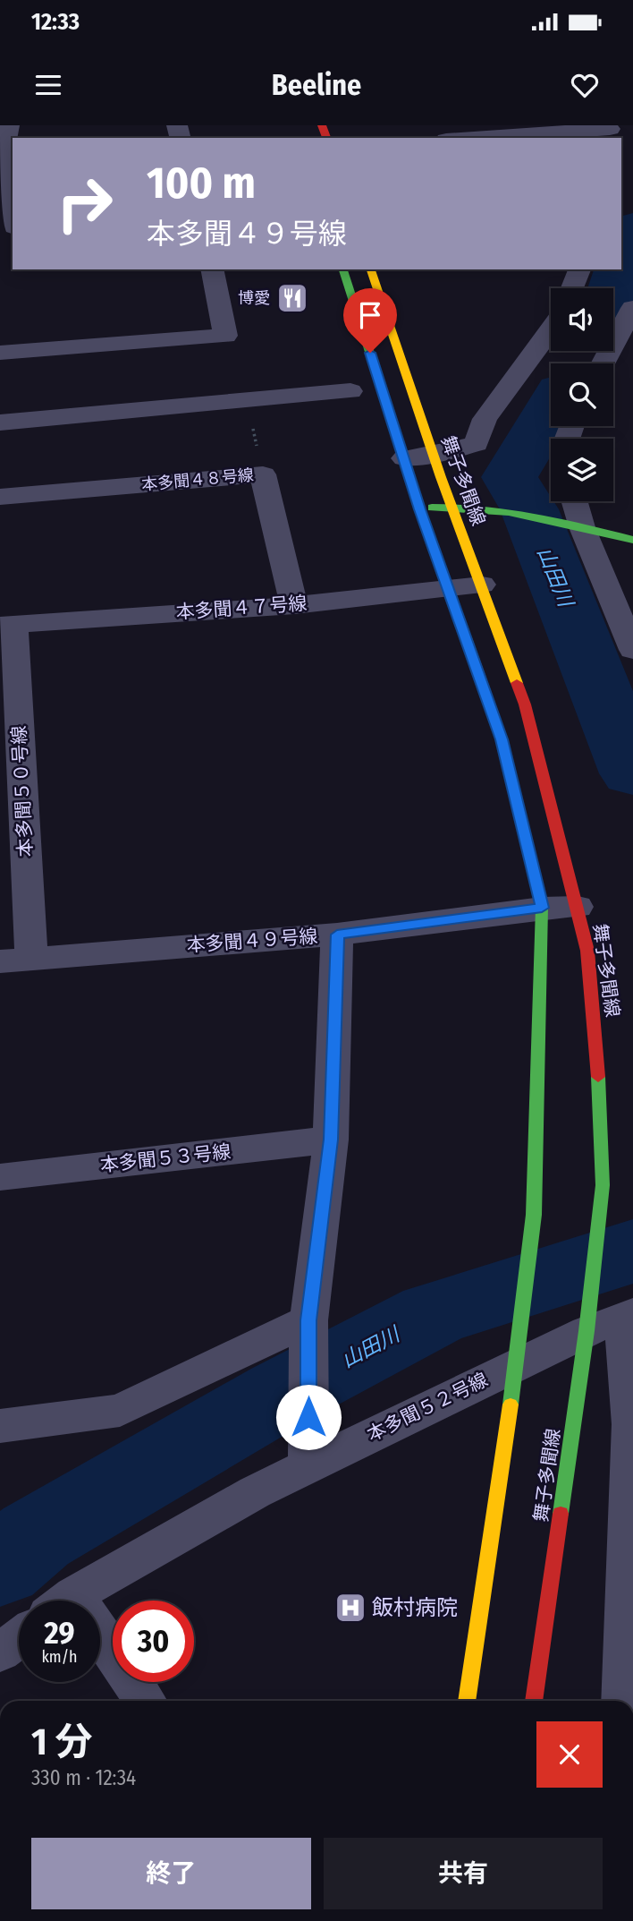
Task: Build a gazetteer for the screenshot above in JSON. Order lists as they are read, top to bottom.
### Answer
{
  "streets": {
    "street": [
      "本多聞４８号線",
      "舞子多聞線",
      "本多聞４７号線",
      "本多聞５０号線",
      "本多聞４９号線",
      "本多聞５３号線",
      "本多聞５２号線"
    ]
  },
  "crossings": [
    ["本多聞４８号線", "本多聞４７号線"],
    ["舞子多聞線", "本多聞４７号線"],
    ["舞子多聞線", "本多聞４９号線"],
    ["舞子多聞線", "本多聞５２号線"],
    ["本多聞４７号線", "本多聞５０号線"],
    ["本多聞５０号線", "本多聞４９号線"]
  ],
  "water": ["山田川"],
  "places": {
    "restaurant": ["博愛"],
    "hospital": ["飯村病院"]
  },
  "page": {
    "status": "12:33",
    "header": "Beeline",
    "turn": ["100 m", "本多聞４９号線"],
    "speed": "29 km/h",
    "limit": "30",
    "heading": ["1 分", "330 m · 12:34"],
    "buttons": ["終了", "共有"]
  }
}
